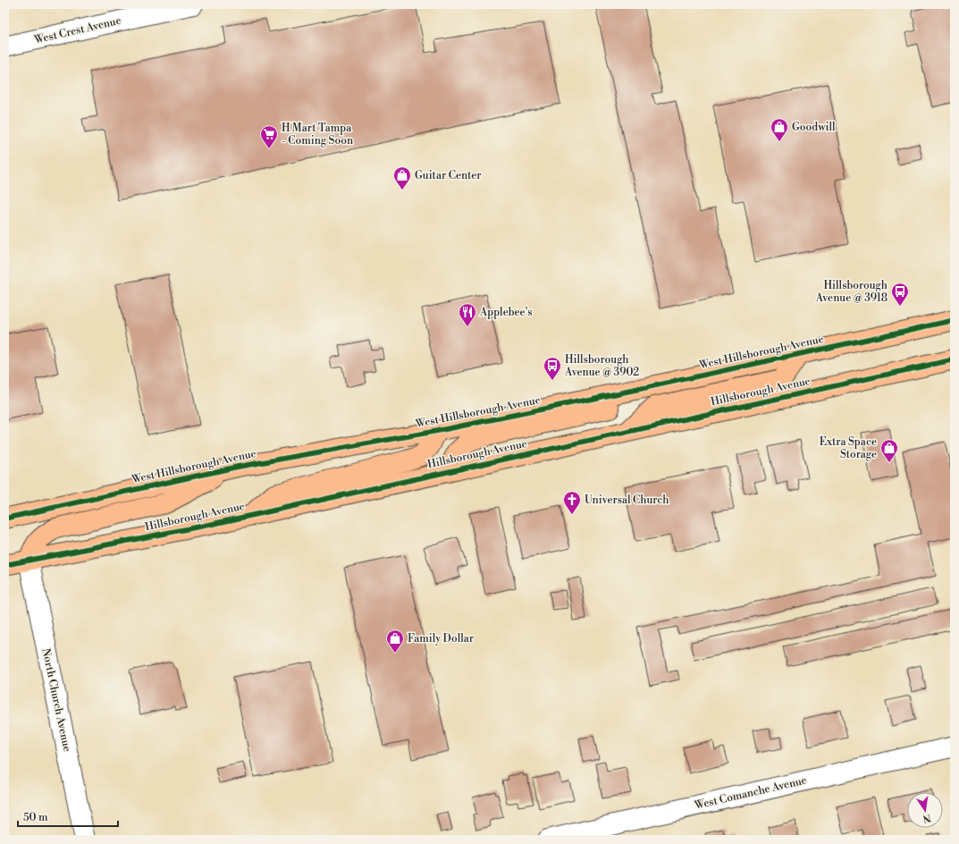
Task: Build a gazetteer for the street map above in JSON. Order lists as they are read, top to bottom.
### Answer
{
  "streets": {
    "main road": ["West Hillsborough Avenue", "Hillsborough Avenue"],
    "street": ["West Crest Avenue", "North Church Avenue", "West Comanche Avenue"]
  },
  "crossings": [
    ["Hillsborough Avenue", "North Church Avenue"]
  ],
  "places": {
    "shop": [
      "Goodwill",
      "Guitar Center",
      "Extra Space Storage",
      "Family Dollar"
    ],
    "supermarket": ["H Mart Tampa - Coming Soon"],
    "bus stop": ["Hillsborough Avenue @ 3918", "Hillsborough Avenue @ 3902"],
    "restaurant": ["Applebee's"],
    "church": ["Universal Church"]
  },
  "scale_bar": "50 m",
  "north": "bottom"
}
